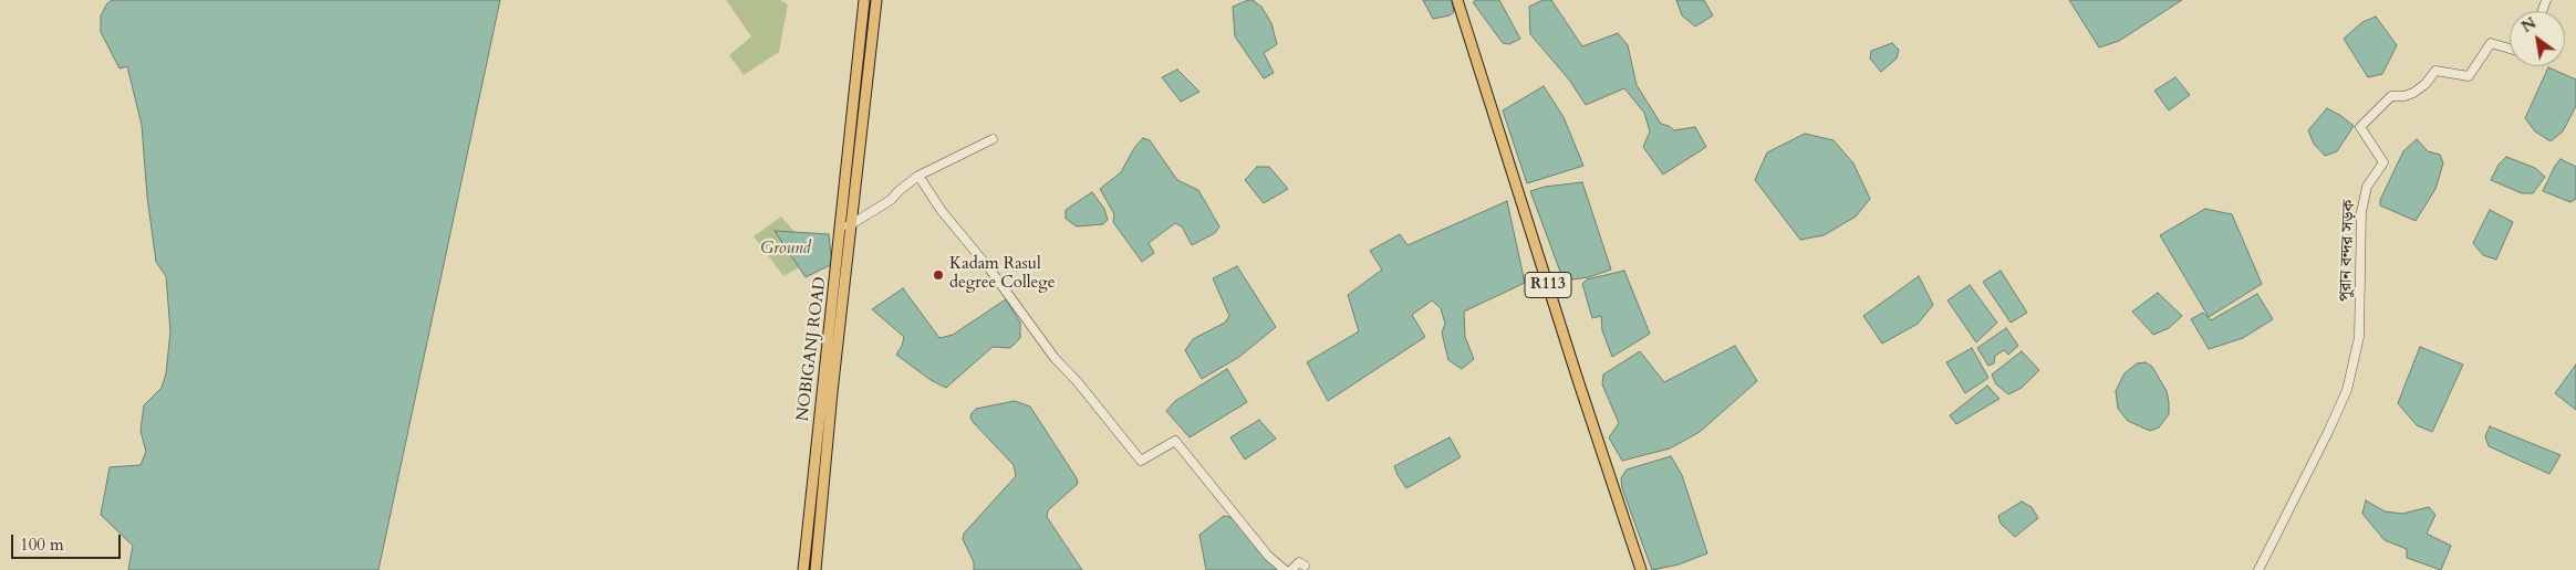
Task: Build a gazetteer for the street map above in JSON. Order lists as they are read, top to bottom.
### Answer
{
  "streets": {
    "main road": ["R113", "NOBIGANJ ROAD"],
    "street": ["পুরান বন্দর সড়ক"]
  },
  "parks": ["Ground"],
  "places": ["Kadam Rasul degree College"],
  "scale_bar": "100 m",
  "north": "top left"
}
